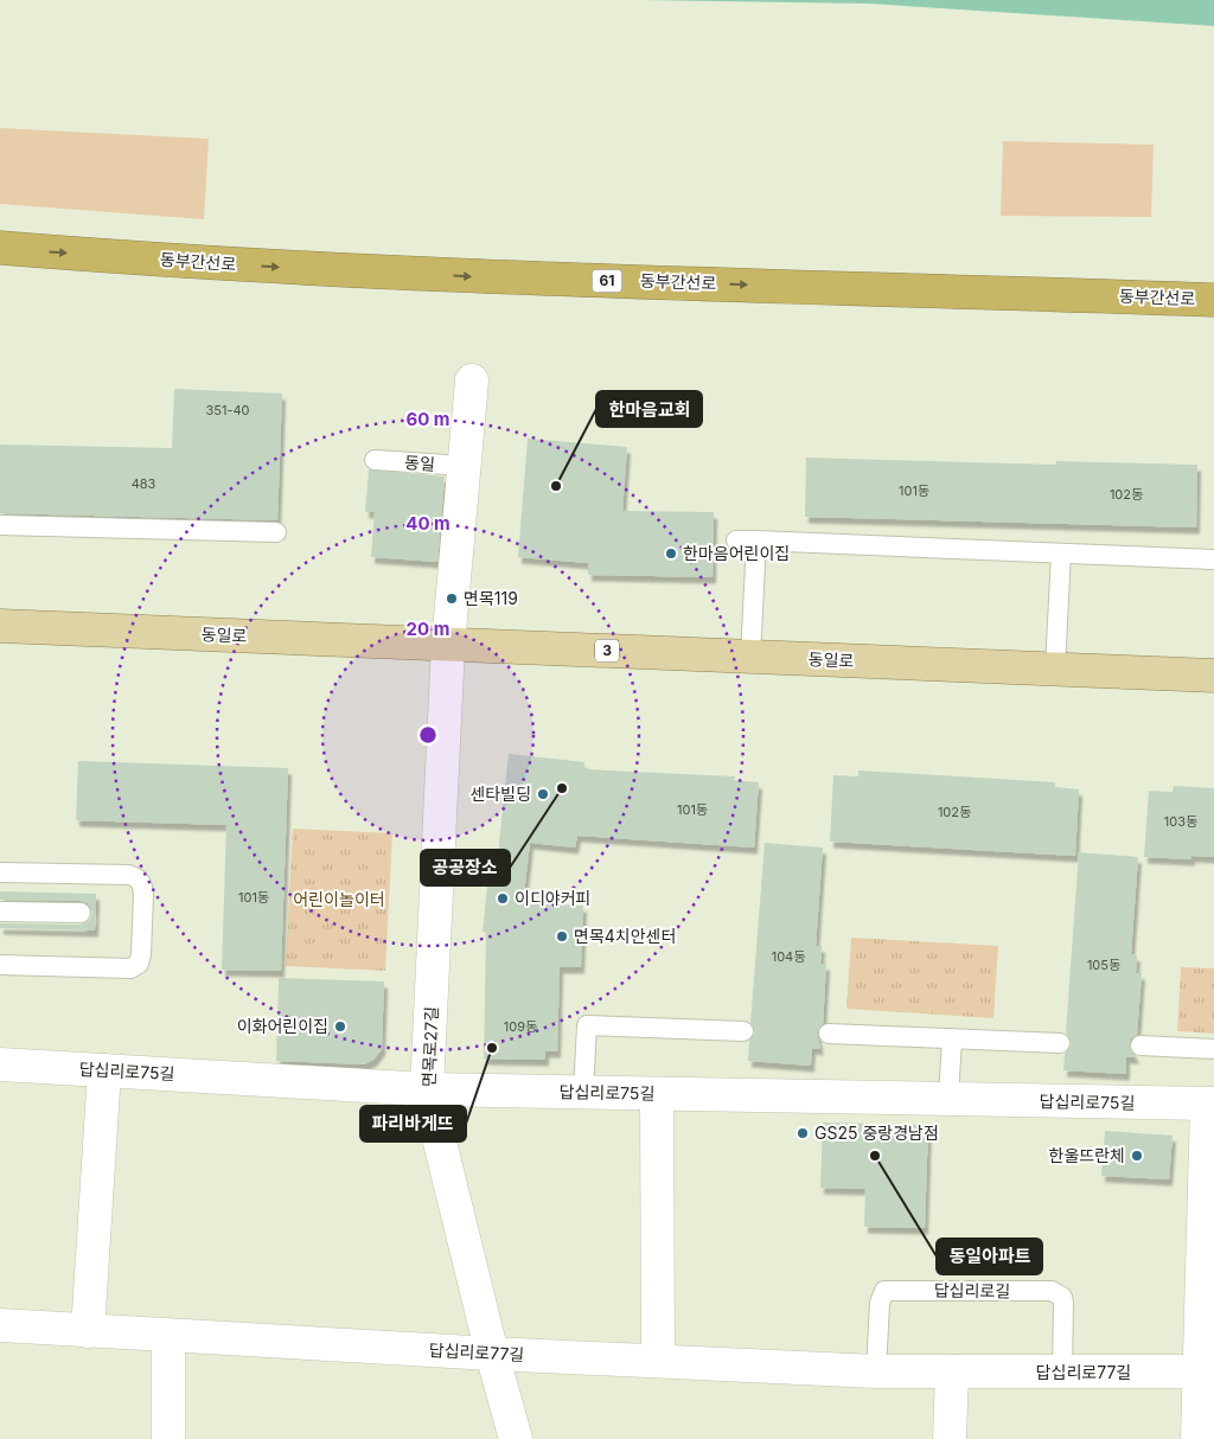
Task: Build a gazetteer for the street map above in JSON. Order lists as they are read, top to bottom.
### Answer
{
  "streets": {
    "highway": ["동부간선로", "61"],
    "main road": ["동일로", "3"],
    "street": ["면목로27길", "답십리로75길", "답십리로77길"],
    "lane": ["동일", "답십리로길"]
  },
  "crossings": [
    ["동일로", "면목로27길"],
    ["면목로27길", "답십리로75길"],
    ["면목로27길", "답십리로77길"],
    ["답십리로길", "답십리로77길"]
  ],
  "one_way": ["동부간선로"],
  "parks": ["어린이놀이터"],
  "places": [
    "한마음교회",
    "한마음어린이집",
    "면목119",
    "공공장소",
    "센타빌딩",
    "이디야커피",
    "면목4치안센터",
    "이화어린이집",
    "파리바게뜨",
    "GS25 중랑경남점",
    "동일아파트",
    "한울뜨란체"
  ],
  "house_numbers": [
    "351-40",
    "483",
    "101동",
    "102동",
    "101동",
    "102동",
    "103동",
    "101동",
    "104동",
    "105동",
    "109동"
  ],
  "rings": ["60 m", "40 m", "20 m"]
}
